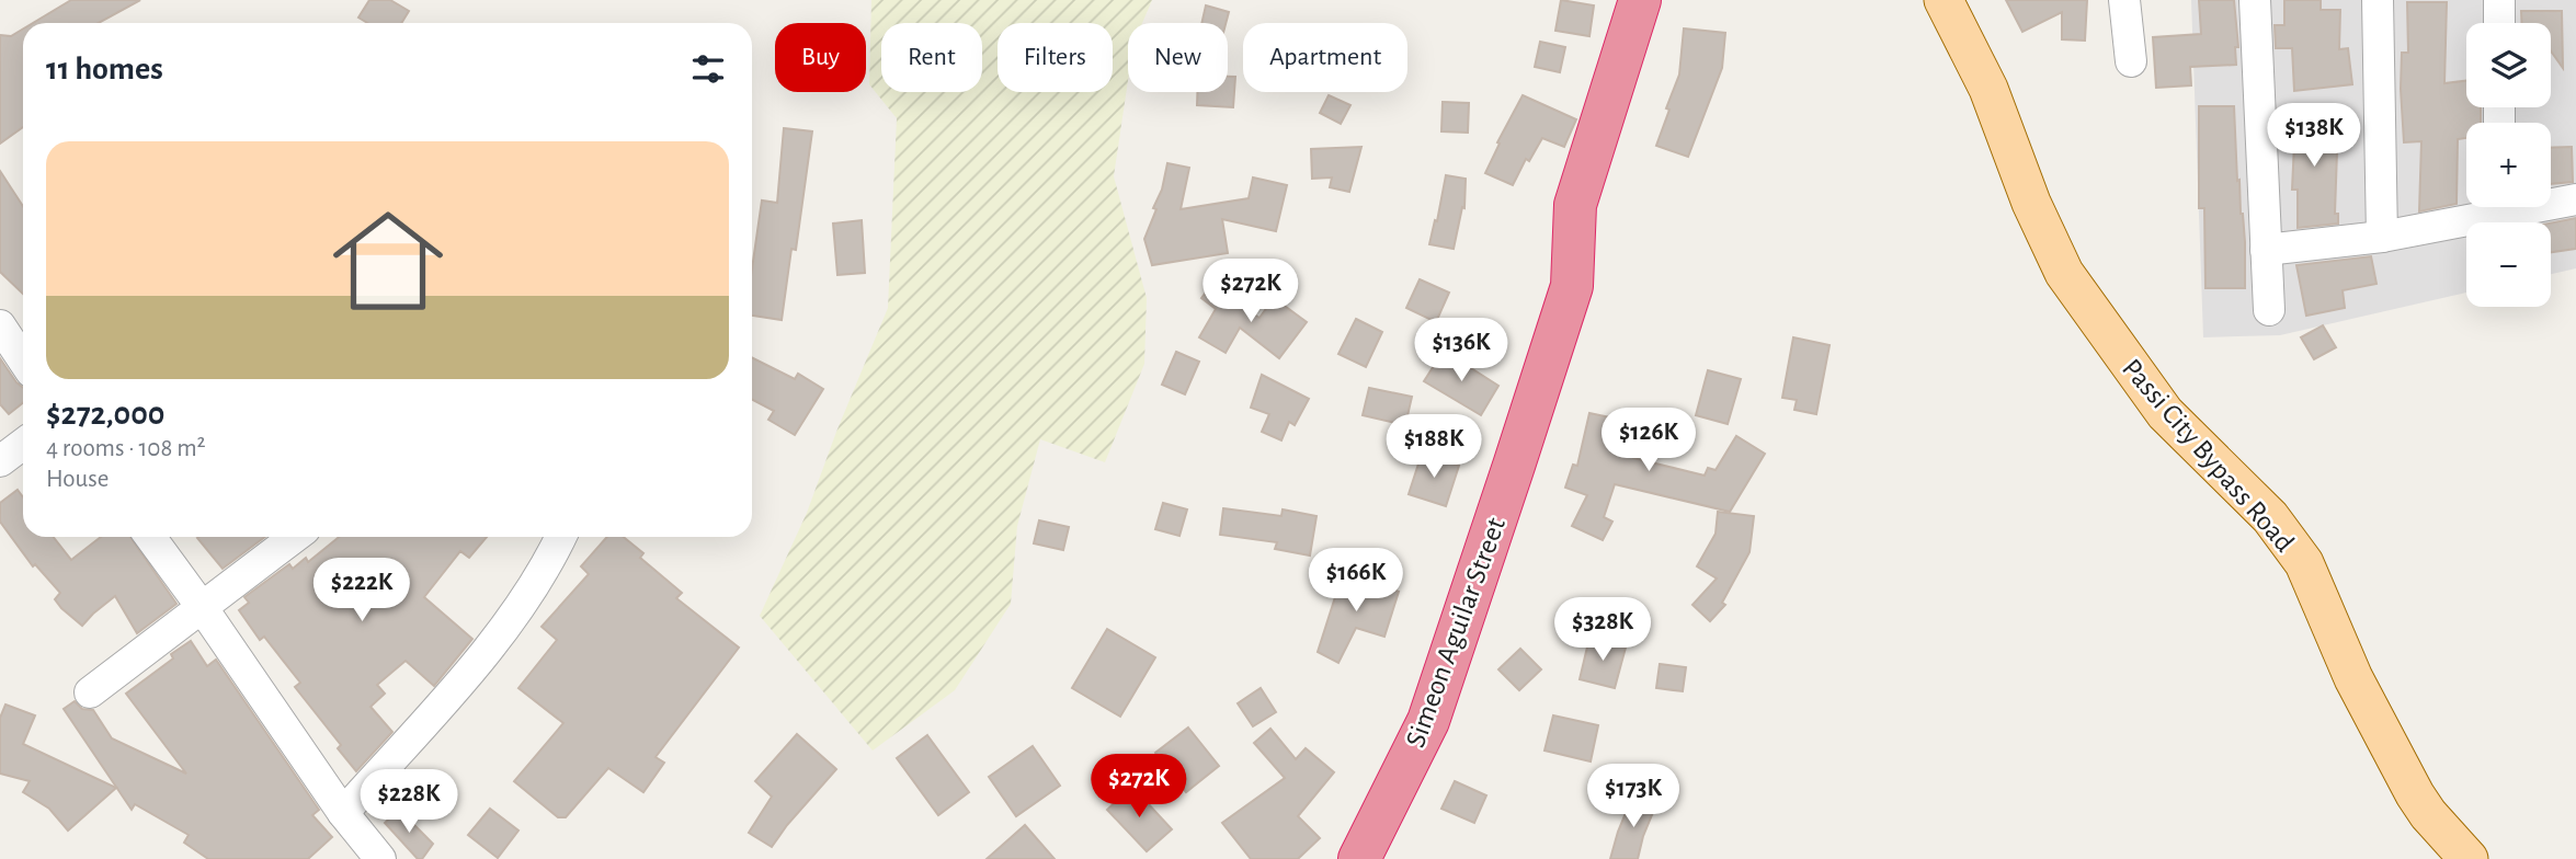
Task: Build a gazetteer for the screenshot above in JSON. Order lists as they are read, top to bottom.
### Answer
{
  "streets": {
    "highway": ["Simeon Aguilar Street"],
    "main road": ["Passi City Bypass Road"]
  },
  "page": {
    "map_buttons": ["+", "−"],
    "chip": [
      "Buy",
      "Rent",
      "Filters",
      "New",
      "Apartment"
    ],
    "heading": "11 homes",
    "price": [
      "$138K",
      "$272K",
      "$136K",
      "$126K",
      "$188K",
      "$166K",
      "$222K",
      "$328K",
      "$272K",
      "$173K",
      "$228K"
    ],
    "list": [
      {
        "name": "$272,000",
        "note": "4 rooms · 108 m² · House"
      }
    ]
  }
}
